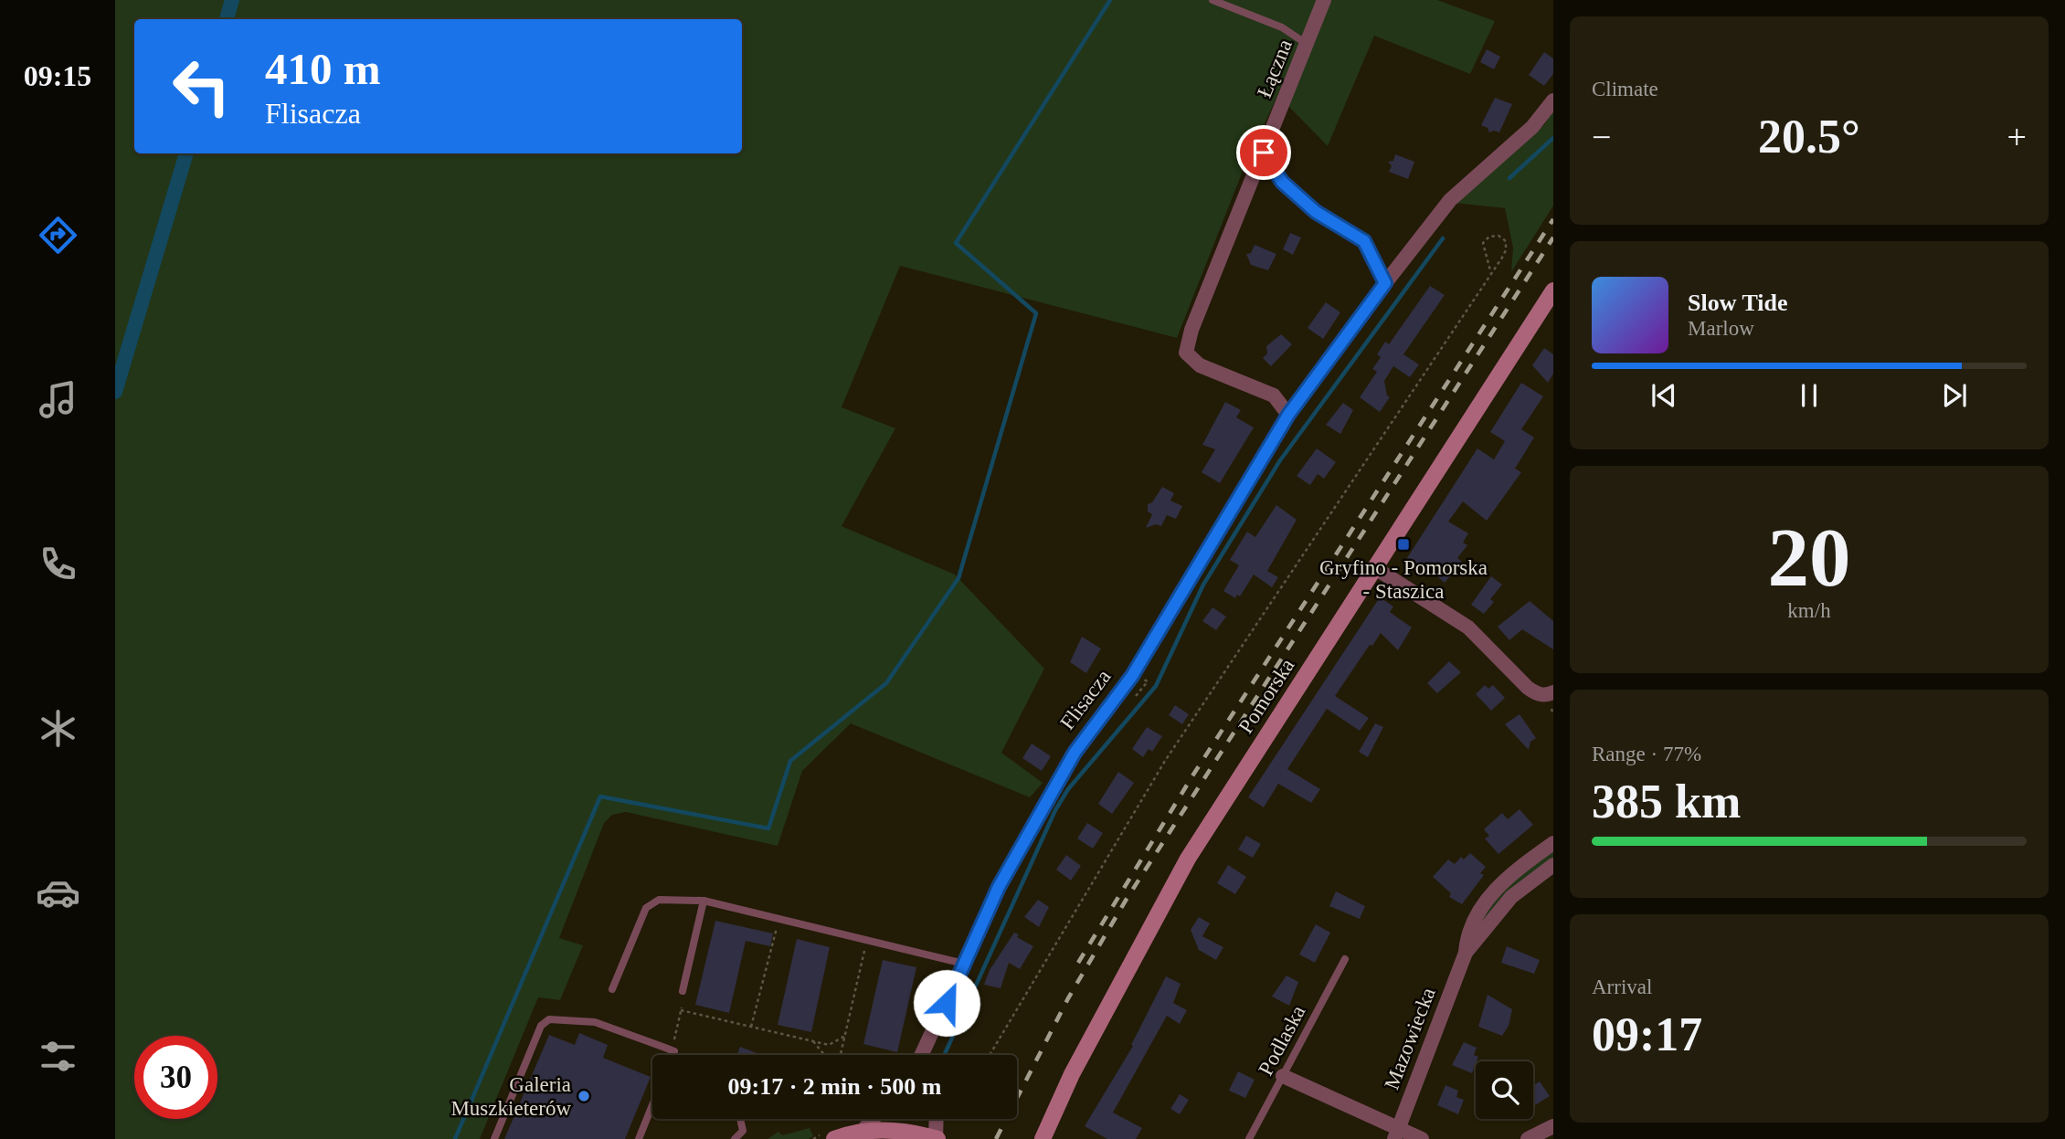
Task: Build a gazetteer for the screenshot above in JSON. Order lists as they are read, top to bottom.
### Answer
{
  "streets": {
    "street": [
      "Łączna",
      "Pomorska",
      "Flisacza",
      "Mazowiecka"
    ],
    "lane": ["Podlaska"]
  },
  "places": {
    "transit": ["Gryfino - Pomorska - Staszica"],
    "other": ["Galeria Muszkieterów"]
  },
  "page": {
    "tabs": "09:15",
    "tile": [
      "Climate",
      ["20", "km/h"],
      ["Range · 77%", "385 km"],
      ["Arrival", "09:17"]
    ],
    "turn": ["410 m", "Flisacza"],
    "heat": ["−", "20.5°", "+"],
    "song": ["Slow Tide", "Marlow"],
    "limit": "30",
    "trip": "09:17 · 2 min · 500 m"
  }
}
